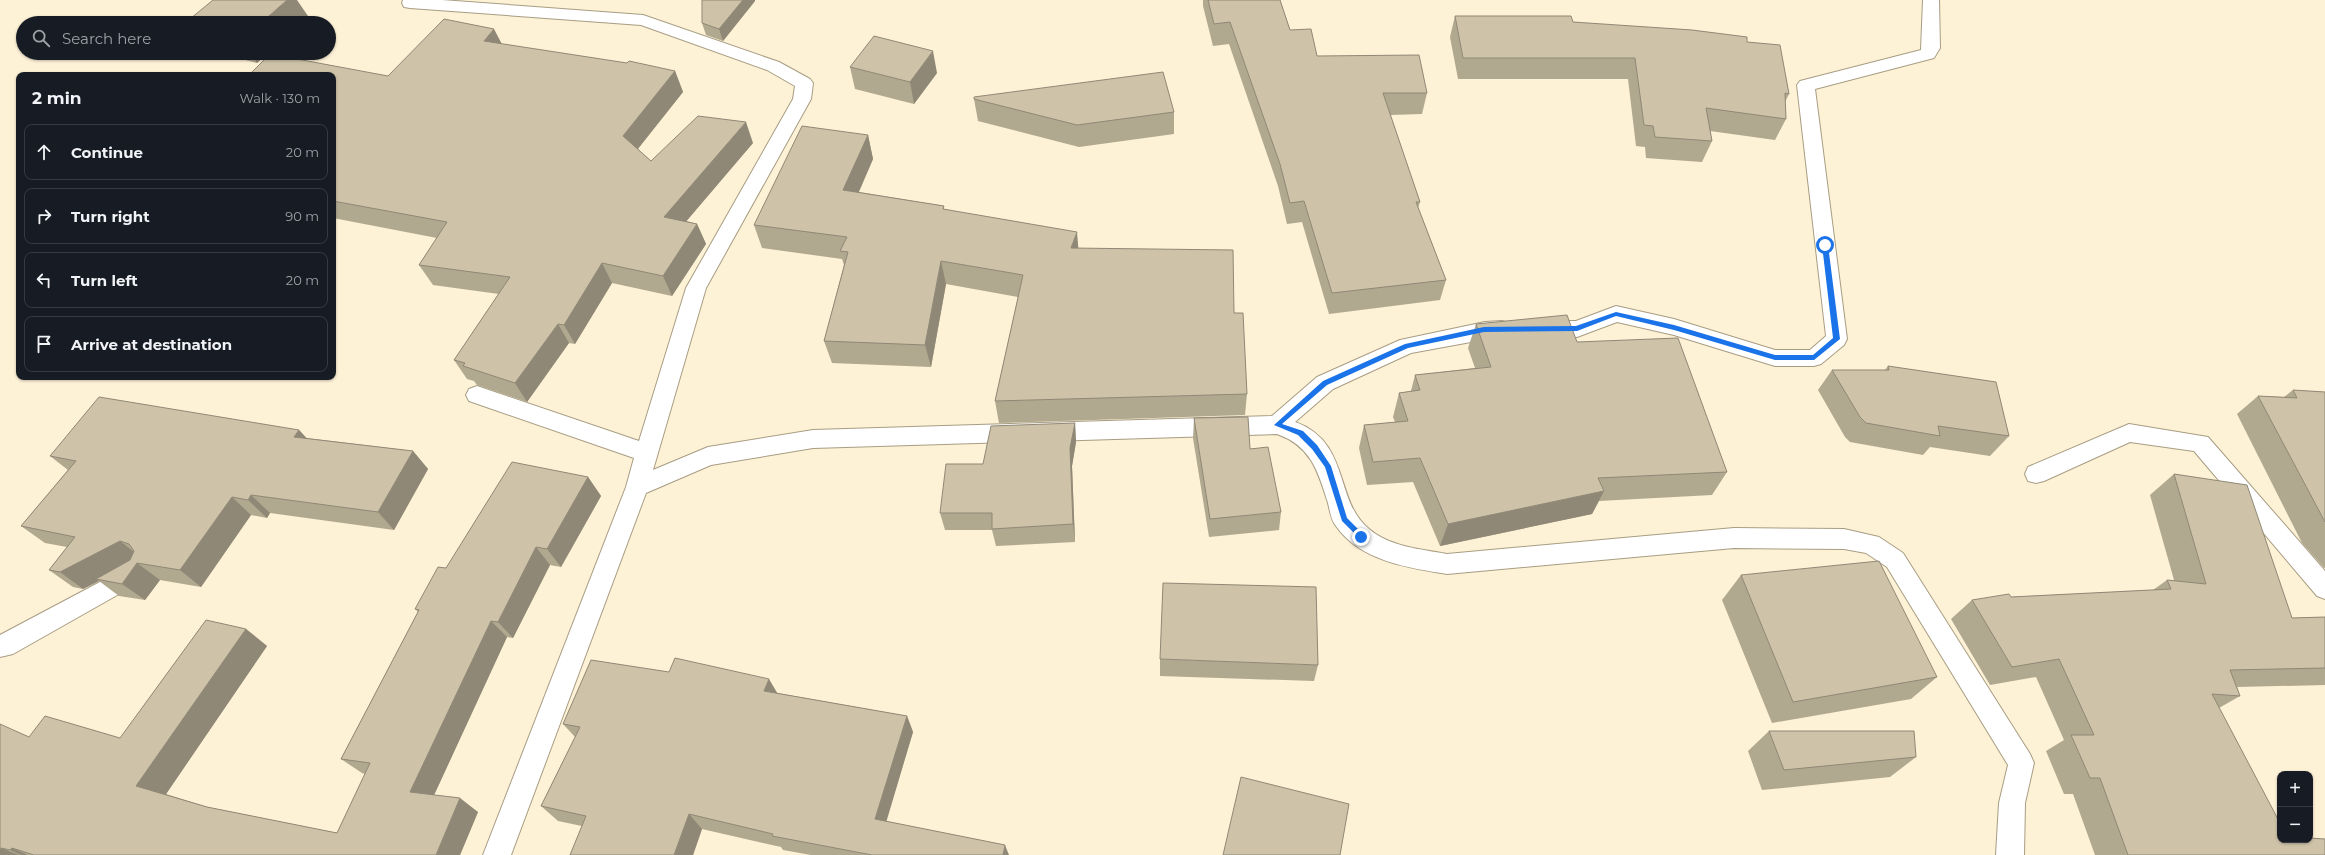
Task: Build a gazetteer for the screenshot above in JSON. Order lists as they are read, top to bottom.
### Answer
{
  "page": {
    "search": "Search here",
    "heading": ["2 min", "Walk · 130 m"],
    "list": [
      ["Continue", "20 m"],
      ["Turn right", "90 m"],
      ["Turn left", "20 m"],
      "Arrive at destination"
    ],
    "map_buttons": ["+", "−"]
  }
}
